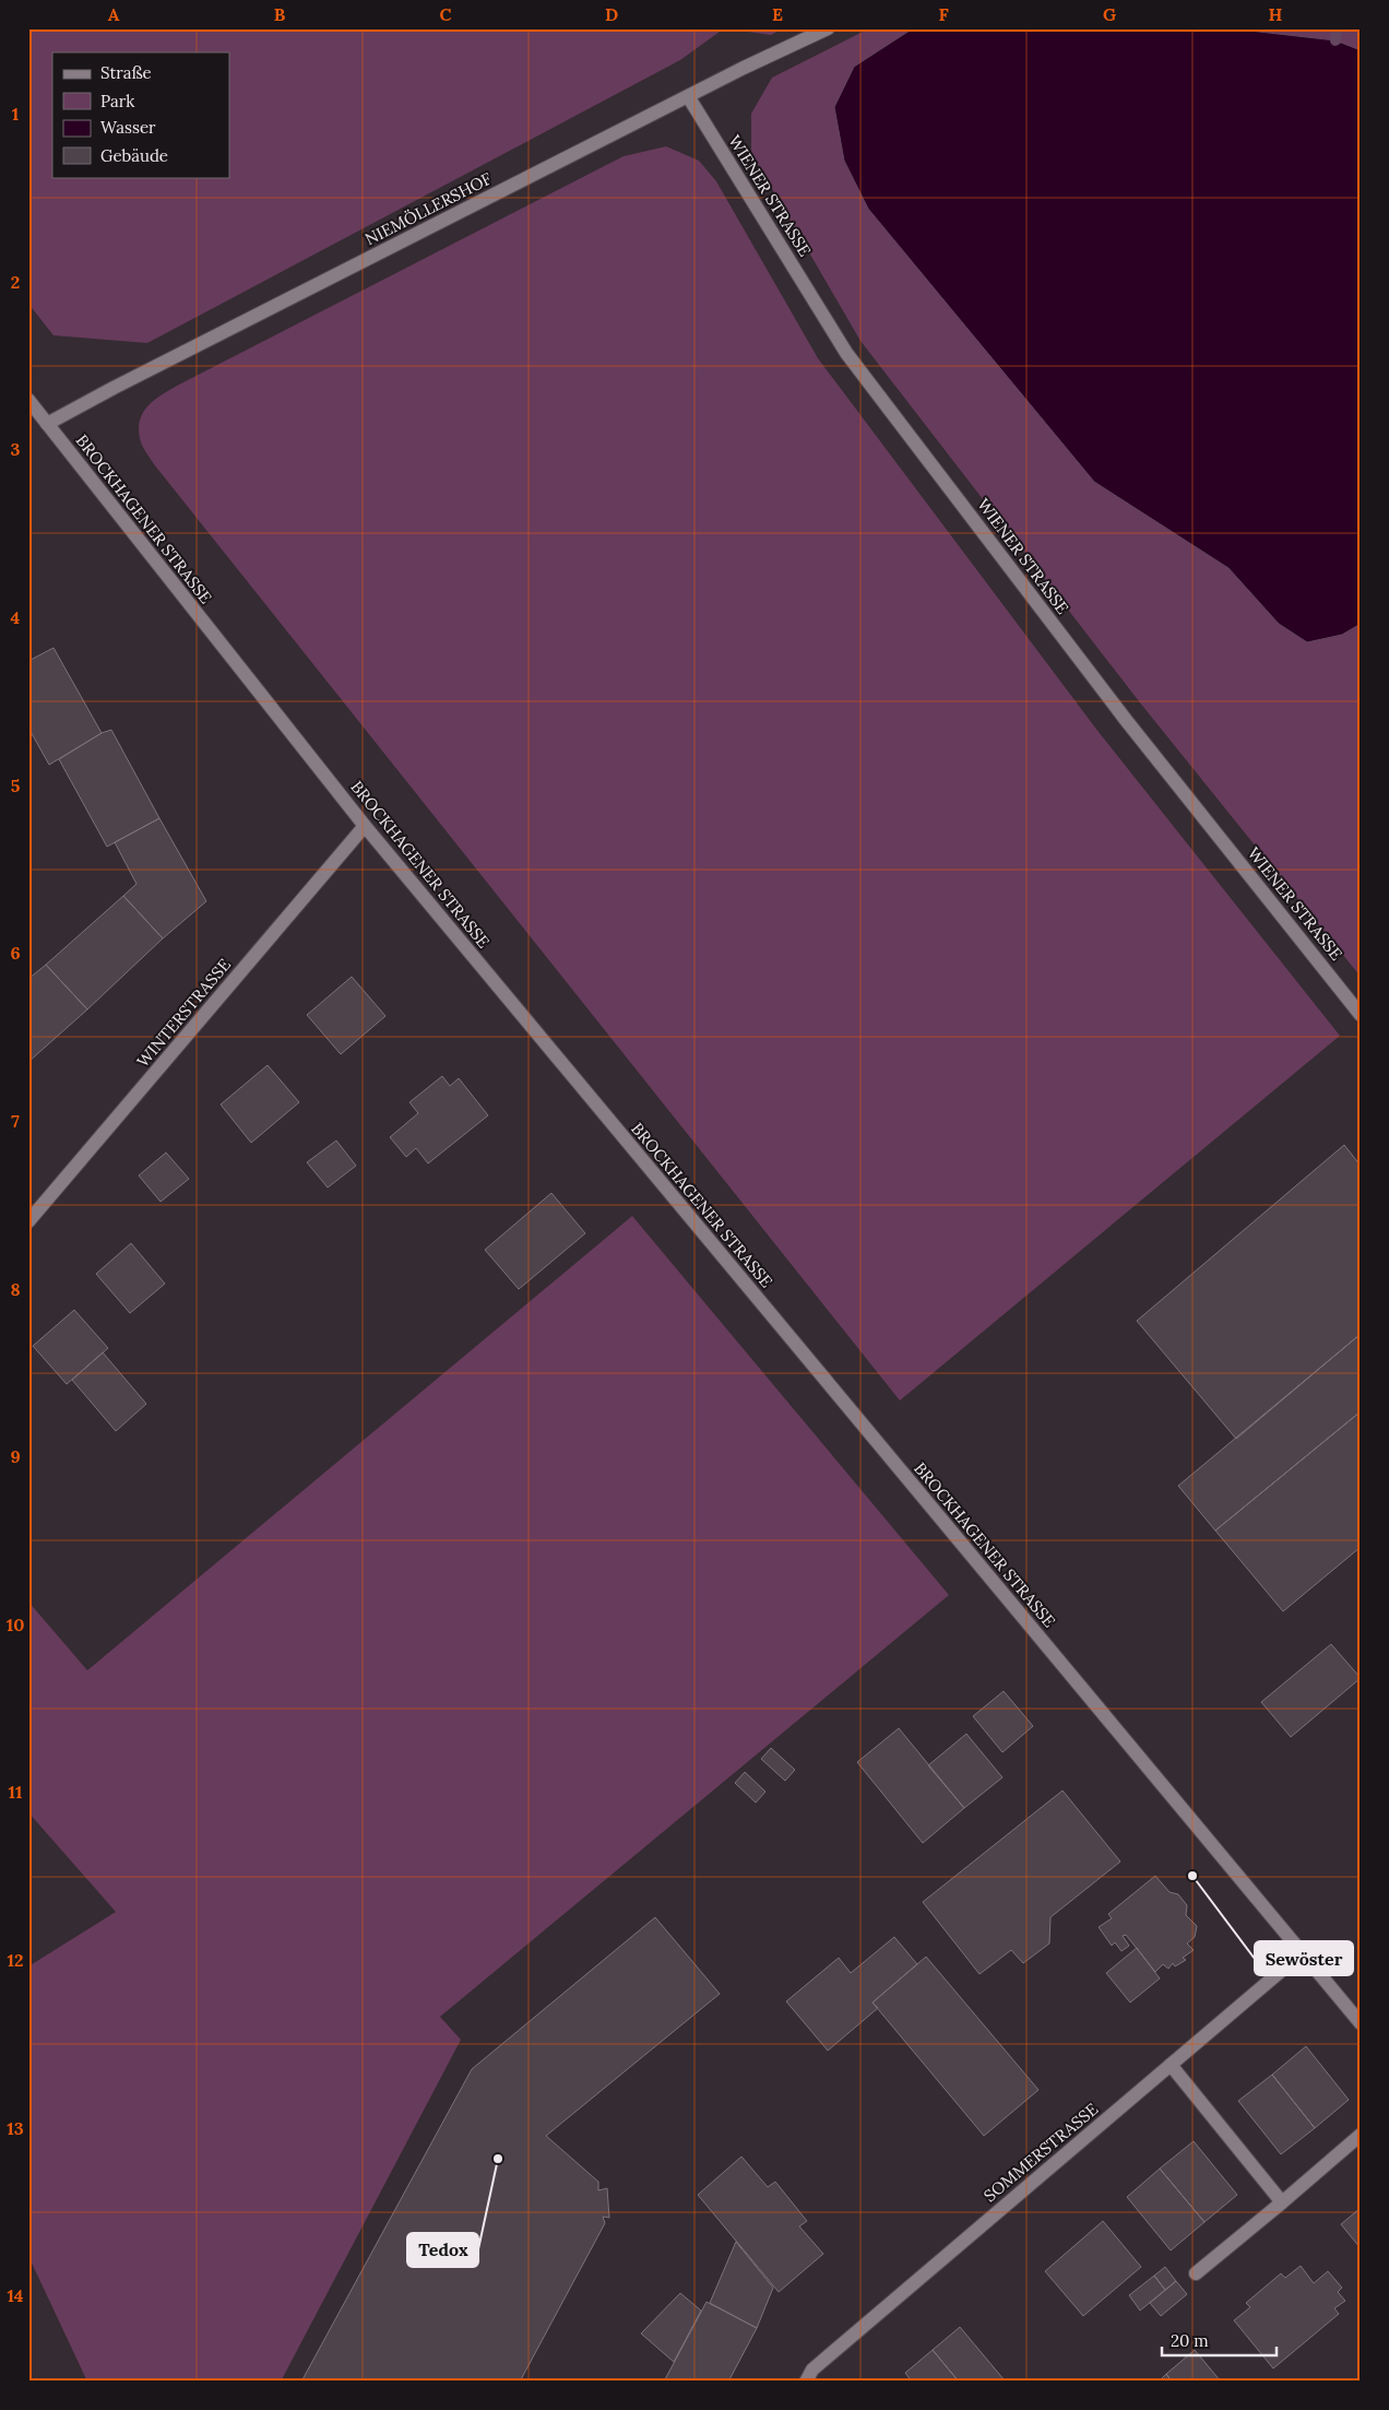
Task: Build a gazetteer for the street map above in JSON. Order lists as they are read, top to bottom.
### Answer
{
  "streets": {
    "street": [
      "WIENER STRASSE",
      "NIEMÖLLERSHOF",
      "BROCKHAGENER STRASSE",
      "WINTERSTRASSE",
      "SOMMERSTRASSE"
    ]
  },
  "crossings": [
    ["WIENER STRASSE", "NIEMÖLLERSHOF"],
    ["NIEMÖLLERSHOF", "BROCKHAGENER STRASSE"],
    ["BROCKHAGENER STRASSE", "WINTERSTRASSE"],
    ["BROCKHAGENER STRASSE", "SOMMERSTRASSE"]
  ],
  "places": ["Sewöster", "Tedox"],
  "legend": [
    "Straße",
    "Park",
    "Wasser",
    "Gebäude"
  ],
  "scale_bar": "20 m",
  "grid": {
    "columns": [
      "A",
      "B",
      "C",
      "D",
      "E",
      "F",
      "G",
      "H"
    ],
    "rows": [
      "1",
      "2",
      "3",
      "4",
      "5",
      "6",
      "7",
      "8",
      "9",
      "10",
      "11",
      "12",
      "13",
      "14"
    ]
  }
}
